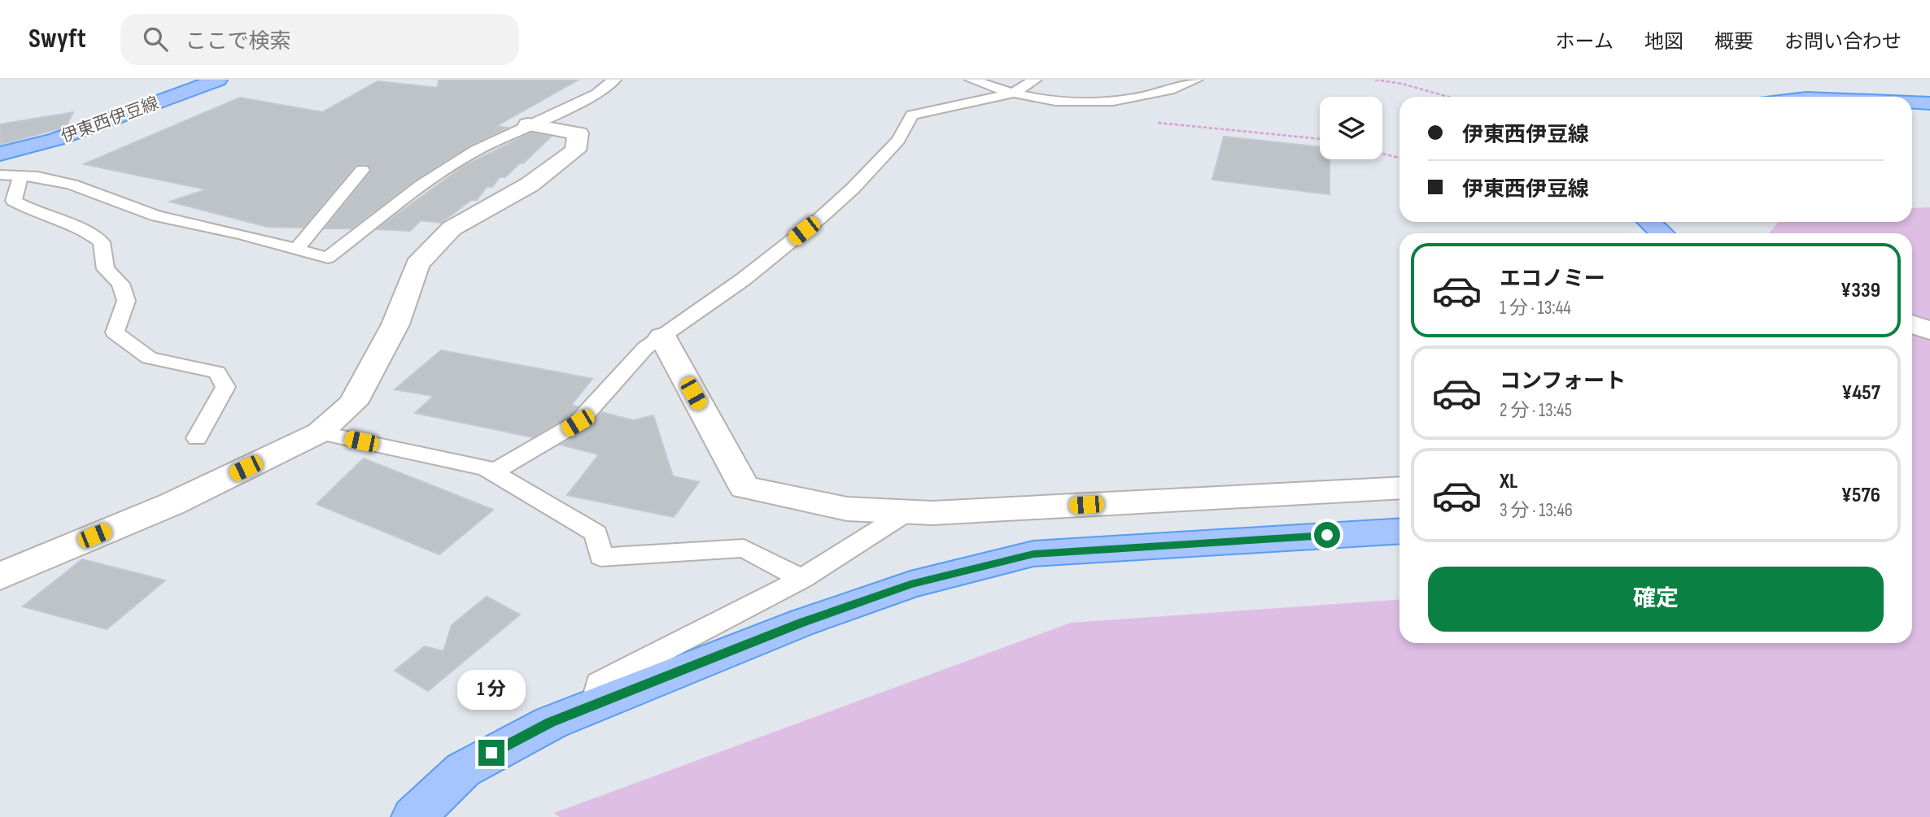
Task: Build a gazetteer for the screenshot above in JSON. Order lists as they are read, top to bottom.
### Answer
{
  "streets": {
    "main road": ["伊東西伊豆線"]
  },
  "page": {
    "header": "Swyft",
    "search": "ここで検索",
    "nav": [
      "ホーム",
      "地図",
      "概要",
      "お問い合わせ"
    ],
    "banner": ["伊東西伊豆線", "伊東西伊豆線"],
    "list": [
      {
        "name": "エコノミー",
        "note": "1 分 · 13:44",
        "value": "¥339"
      },
      {
        "name": "コンフォート",
        "note": "2 分 · 13:45",
        "value": "¥457"
      },
      {
        "name": "XL",
        "note": "3 分 · 13:46",
        "value": "¥576"
      }
    ],
    "buttons": "確定",
    "bubble": "1 分"
  }
}
